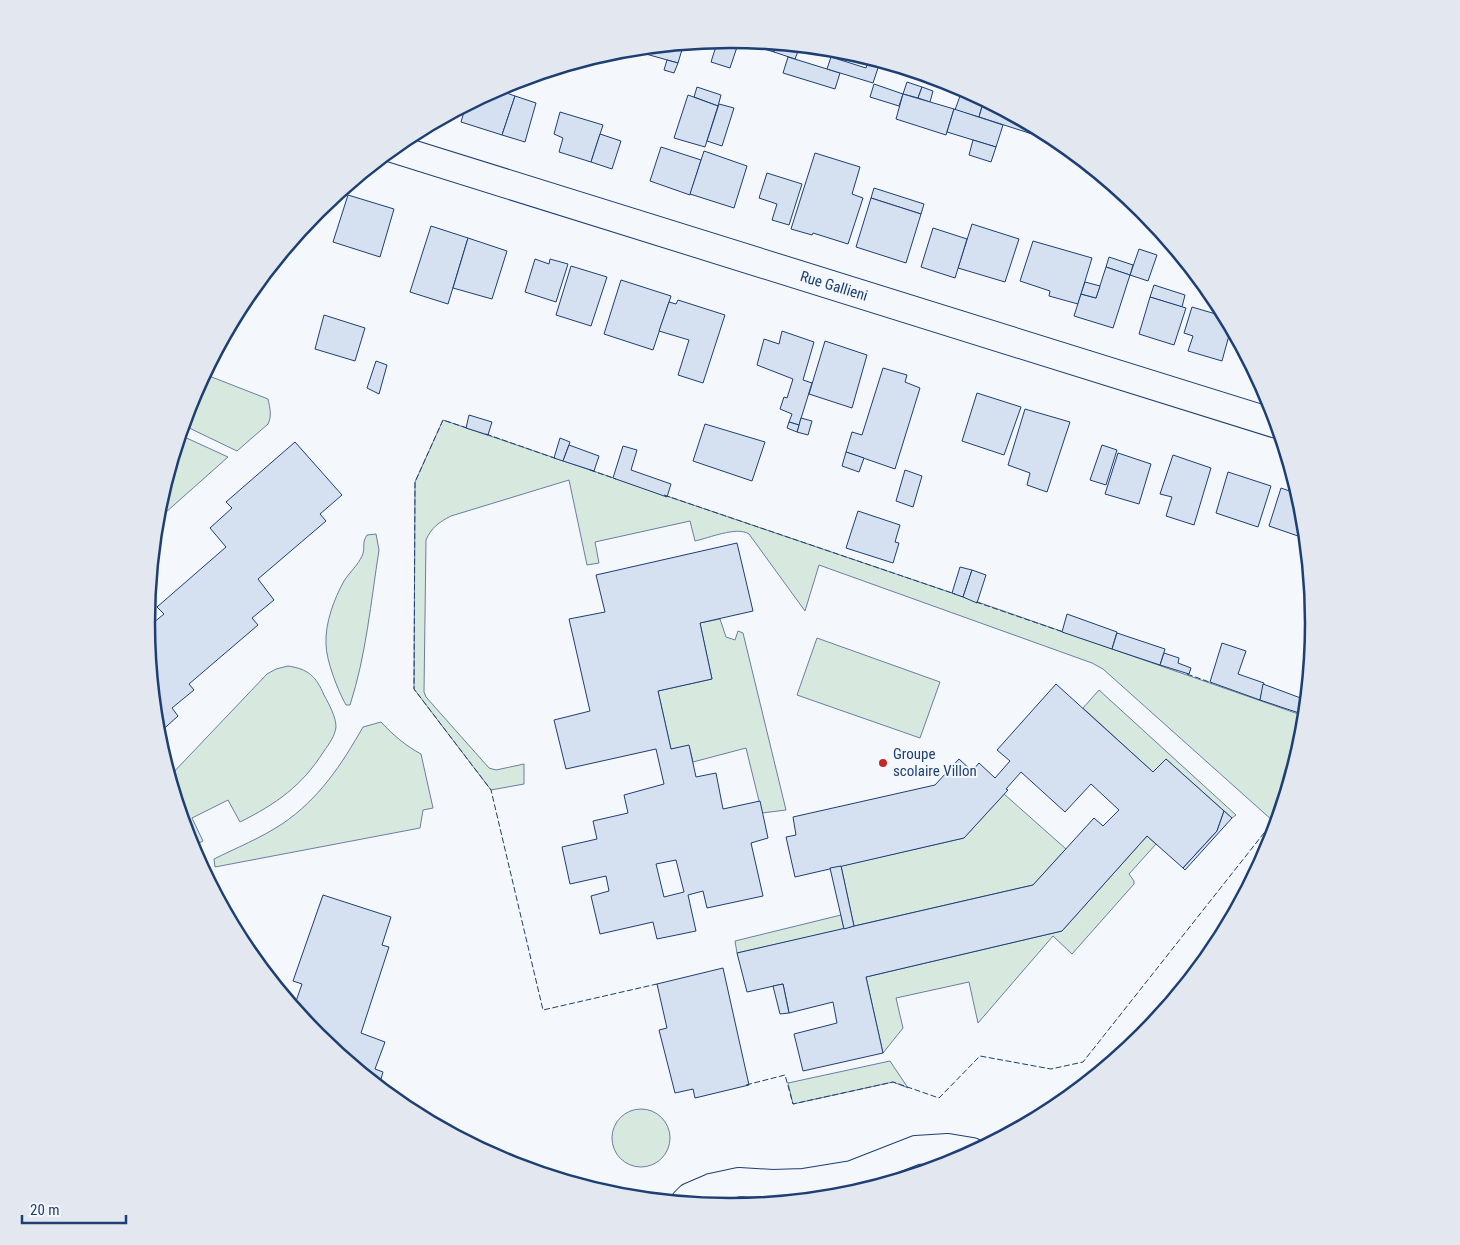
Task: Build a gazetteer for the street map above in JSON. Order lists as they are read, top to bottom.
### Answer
{
  "streets": {
    "street": ["Rue Gallieni"]
  },
  "places": ["Groupe scolaire Villon"],
  "scale_bar": "20 m"
}
